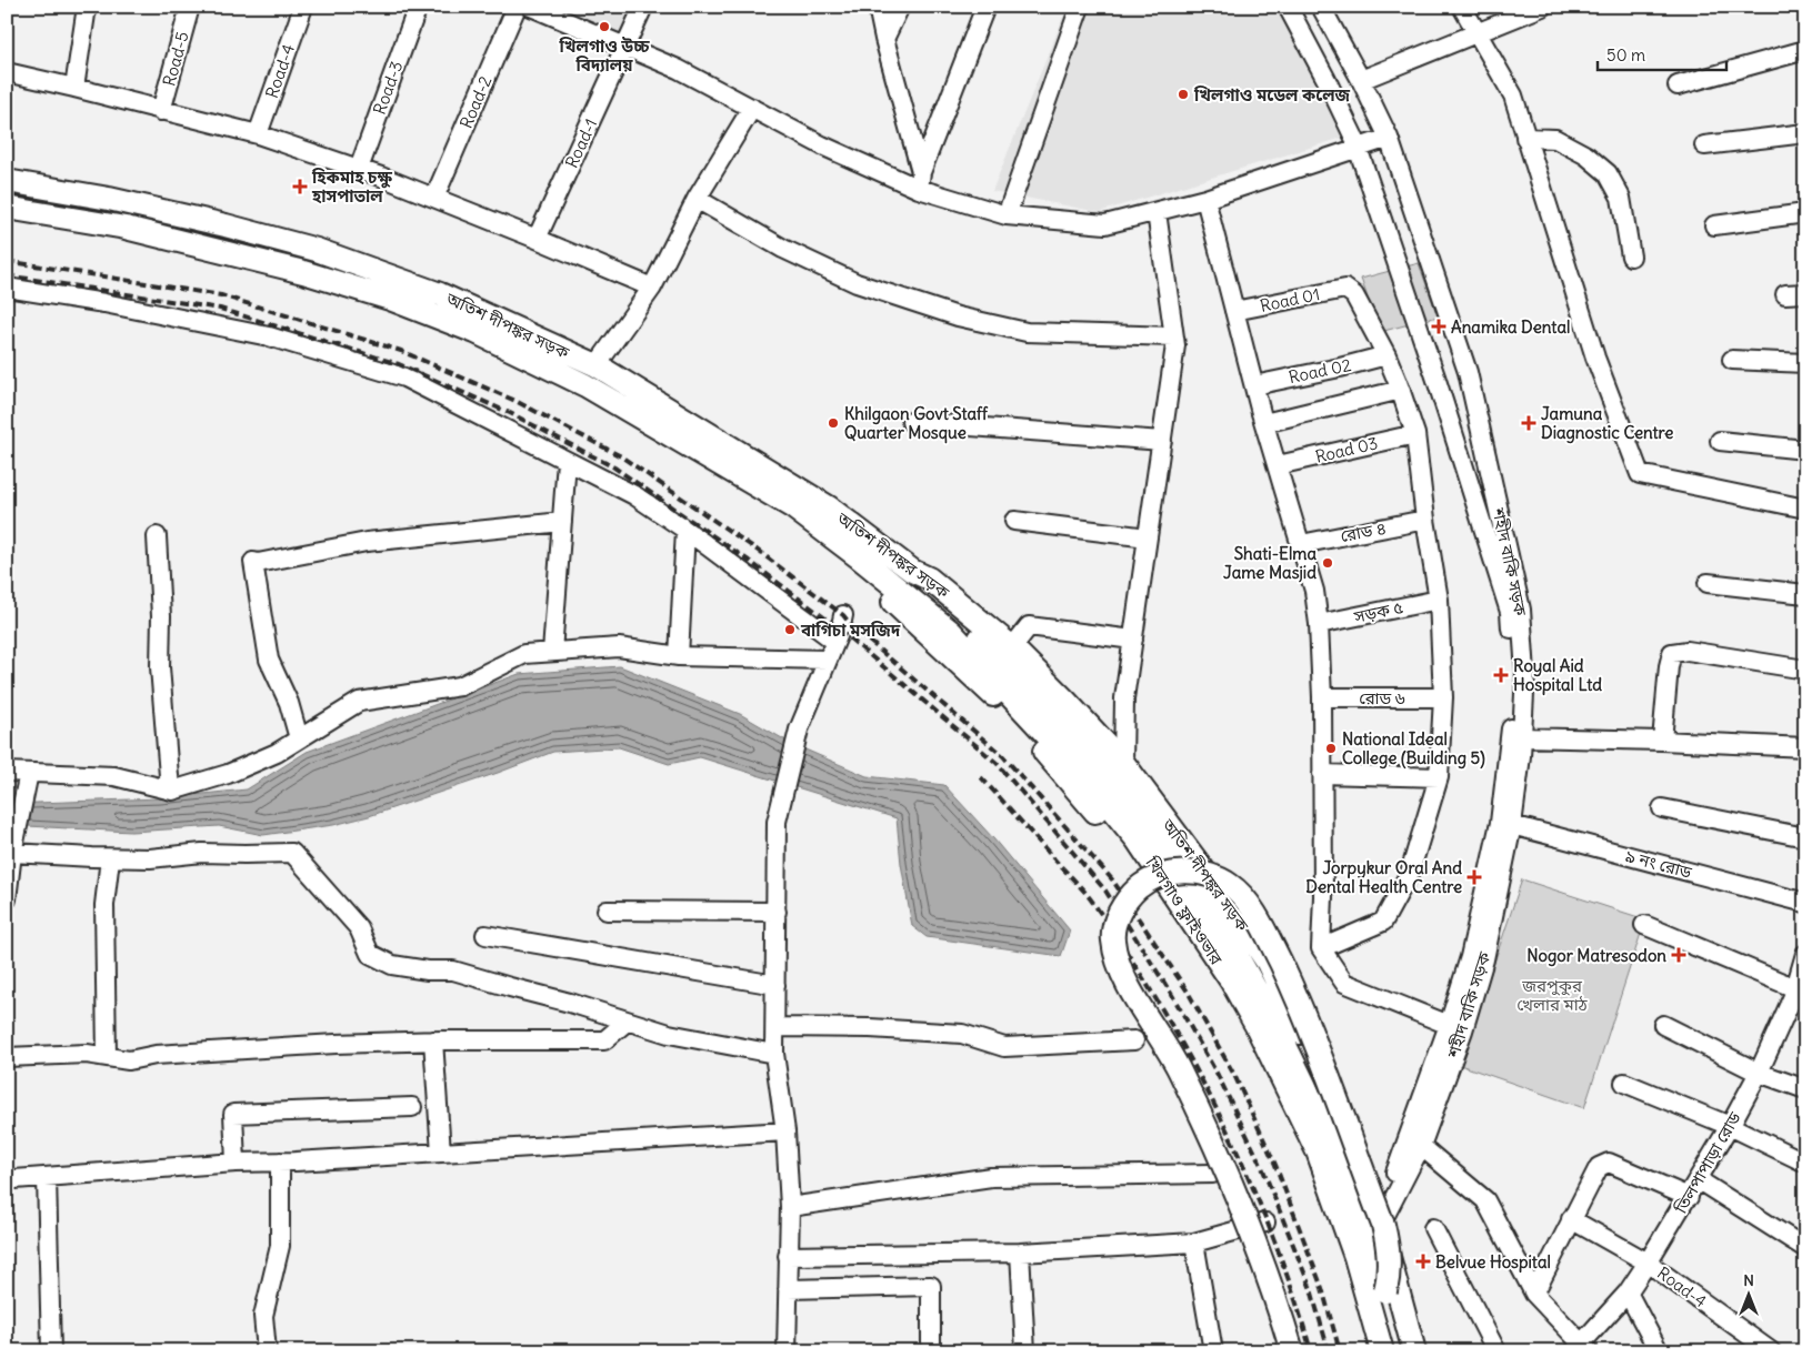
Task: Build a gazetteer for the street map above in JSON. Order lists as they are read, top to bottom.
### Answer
{
  "streets": {
    "main road": ["অতিশ দীপঙ্কর সড়ক", "খিলগাও ফ্লাইওভার"],
    "street": [
      "Road-5",
      "Road-4",
      "Road-3",
      "Road-2",
      "Road-1",
      "Road 01",
      "Road 02",
      "Road 03",
      "রোড ৪",
      "শহীদ বাকি সড়ক",
      "সড়ক ৫",
      "রোড ৬",
      "৯ নং রোড",
      "তিলপাপাড়া রোড"
    ]
  },
  "crossings": [
    ["Road-4", "তিলপাপাড়া রোড"],
    ["Road 01", "Road 02"],
    ["অতিশ দীপঙ্কর সড়ক", "শহীদ বাকি সড়ক"],
    ["অতিশ দীপঙ্কর সড়ক", "খিলগাও ফ্লাইওভার"],
    ["শহীদ বাকি সড়ক", "৯ নং রোড"]
  ],
  "parks": ["জরপুকুর খেলার মাঠ"],
  "places": {
    "other": [
      "খিলগাও উচ্চ বিদ্যালয়",
      "খিলগাও মডেল কলেজ",
      "Khilgaon Govt Staff Quarter Mosque",
      "Shati-Elma Jame Masjid",
      "বাগিচা মসজিদ",
      "National Ideal College (Building 5)"
    ],
    "health": [
      "হিকমাহ চক্ষু হাসপাতাল",
      "Anamika Dental",
      "Jamuna Diagnostic Centre",
      "Royal Aid Hospital Ltd",
      "Jorpykur Oral And Dental Health Centre",
      "Nogor Matresodon",
      "Belvue Hospital"
    ]
  },
  "scale_bar": "50 m",
  "north": "top"
}
